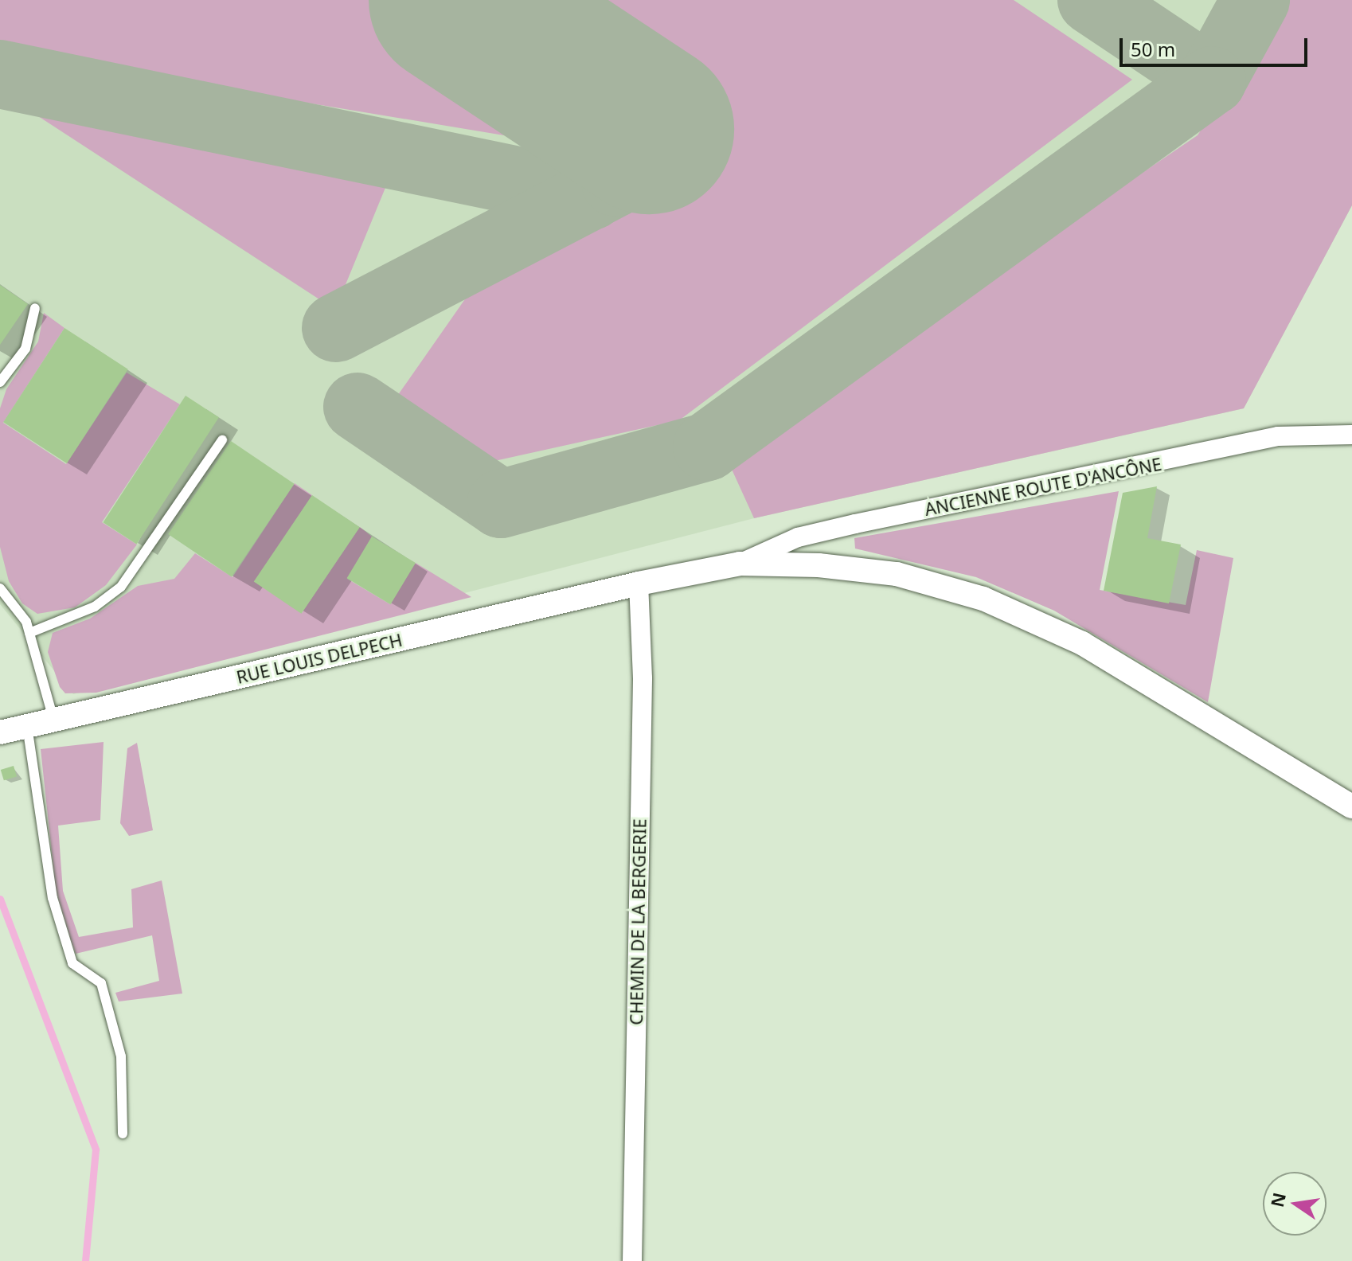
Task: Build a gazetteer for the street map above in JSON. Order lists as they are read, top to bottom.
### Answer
{
  "streets": {
    "street": ["ANCIENNE ROUTE D'ANCÔNE", "RUE LOUIS DELPECH", "CHEMIN DE LA BERGERIE"]
  },
  "crossings": [
    ["ANCIENNE ROUTE D'ANCÔNE", "RUE LOUIS DELPECH"],
    ["RUE LOUIS DELPECH", "CHEMIN DE LA BERGERIE"]
  ],
  "scale_bar": "50 m",
  "north": "left"
}
